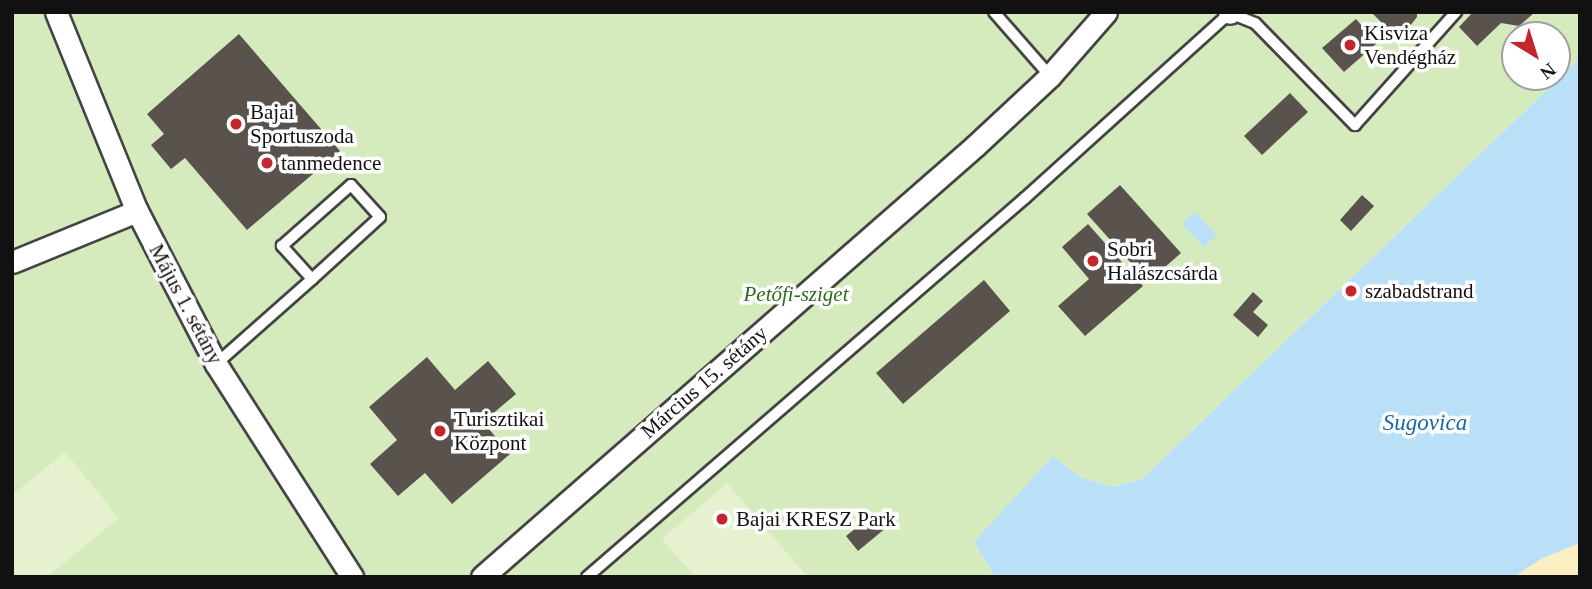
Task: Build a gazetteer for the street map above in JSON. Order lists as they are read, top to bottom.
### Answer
{
  "streets": {
    "street": ["Május 1. sétány", "Március 15. sétány"]
  },
  "water": ["Sugovica"],
  "parks": ["Petőfi-sziget"],
  "places": [
    "Kisviza Vendégház",
    "Bajai Sportuszoda",
    "tanmedence",
    "Sobri Halászcsárda",
    "szabadstrand",
    "Turisztikai Központ",
    "Bajai KRESZ Park"
  ],
  "north": "bottom right"
}
